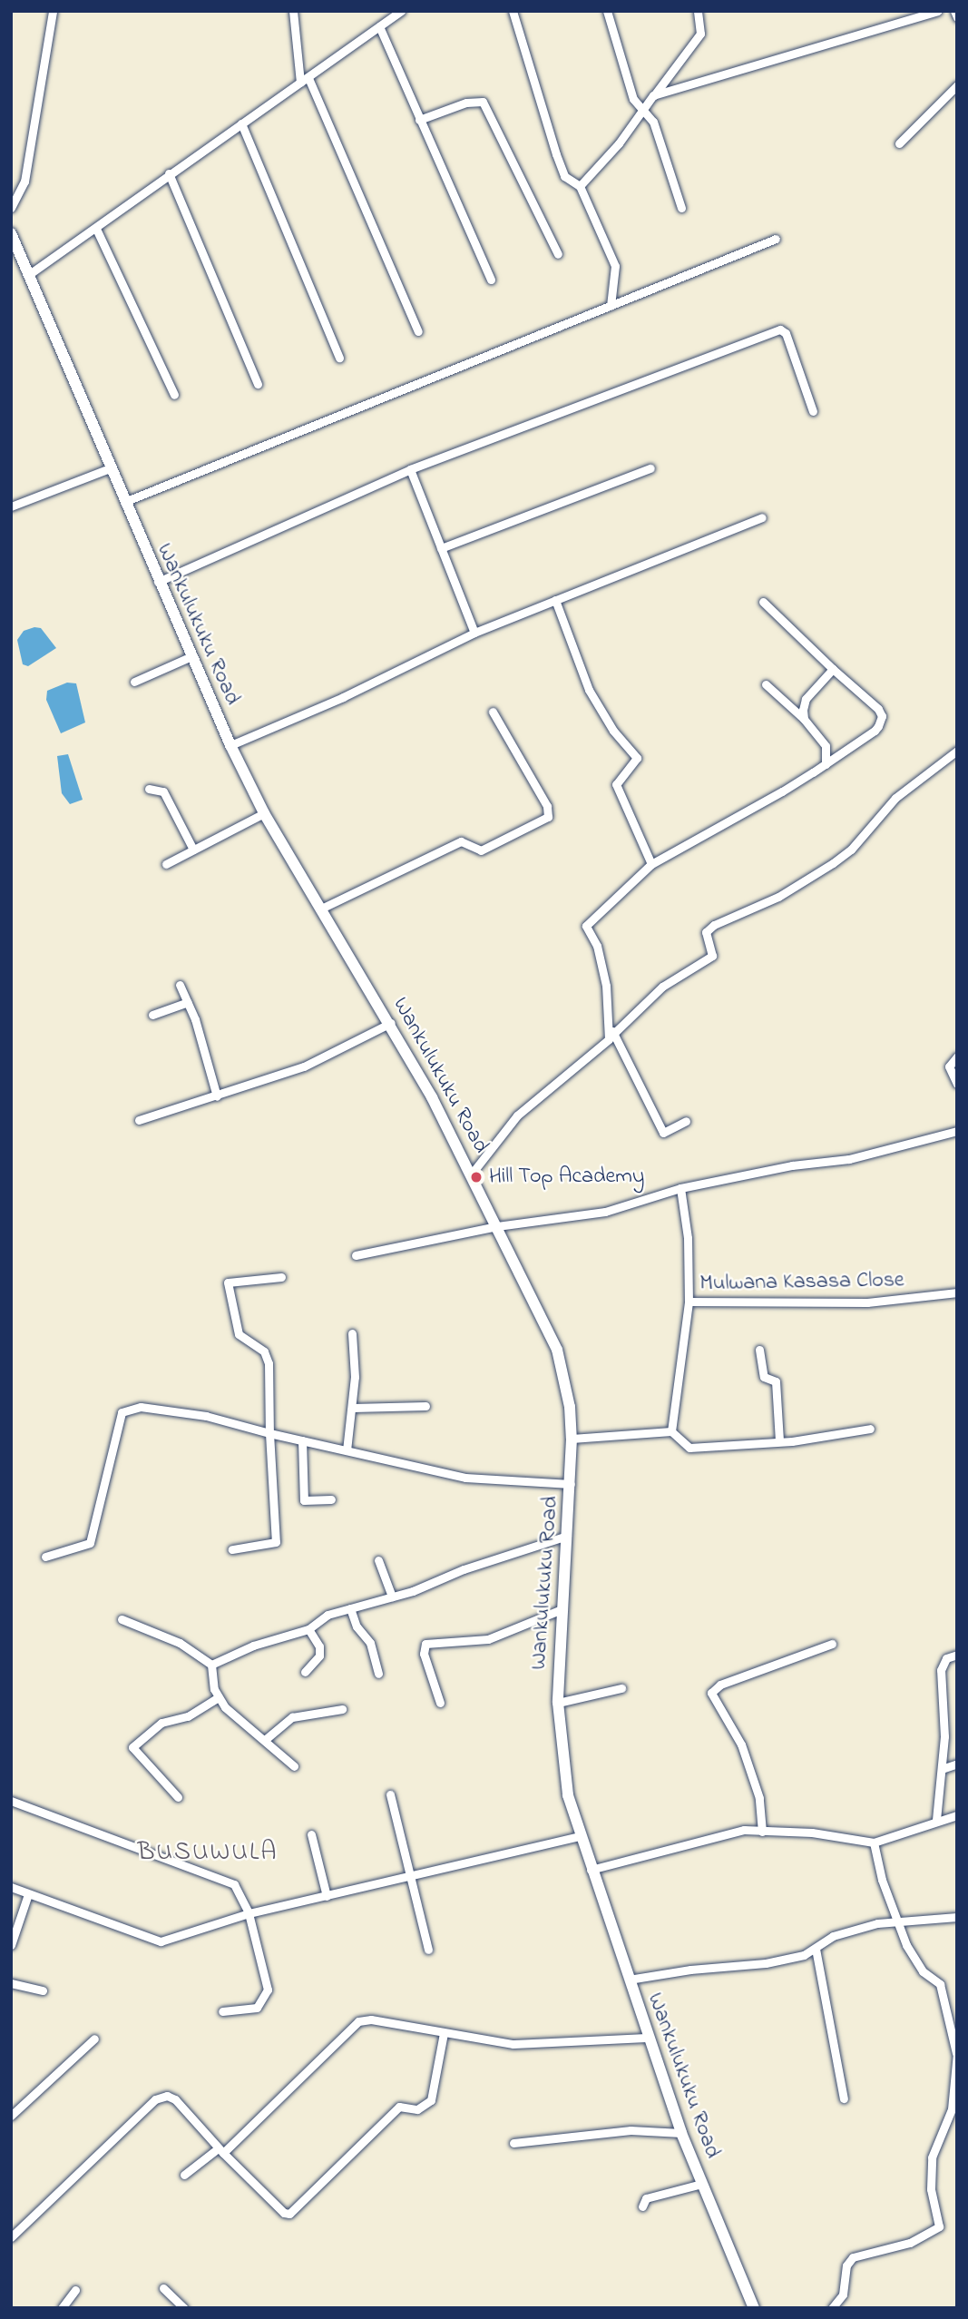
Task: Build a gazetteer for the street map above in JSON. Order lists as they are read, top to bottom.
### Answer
{
  "streets": {
    "main road": ["Wankulukuku Road"],
    "street": ["Mulwana Kasasa Close"]
  },
  "districts": ["BUSUWULA"],
  "places": ["Hill Top Academy"]
}
